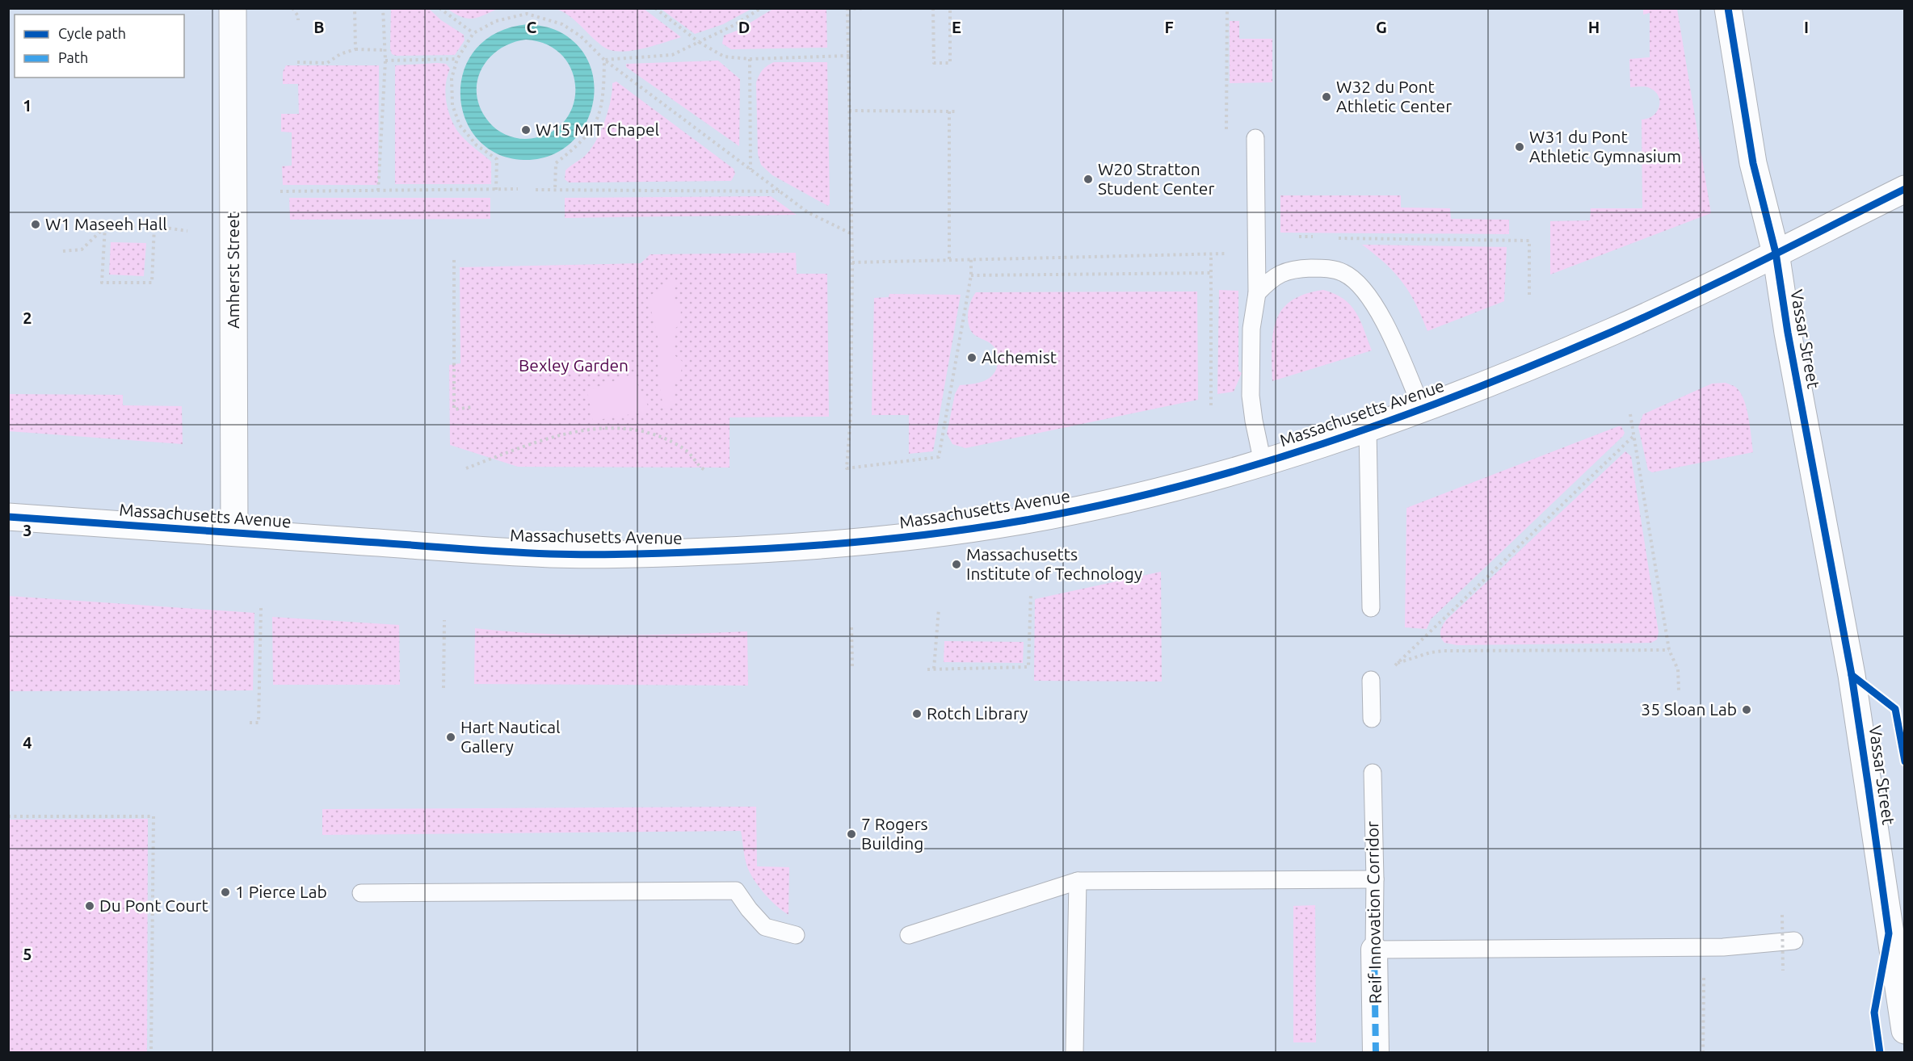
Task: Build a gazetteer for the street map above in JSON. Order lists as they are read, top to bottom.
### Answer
{
  "streets": {
    "main road": ["Amherst Street", "Vassar Street", "Massachusetts Avenue"],
    "street": ["Reif Innovation Corridor"]
  },
  "crossings": [
    ["Amherst Street", "Massachusetts Avenue"],
    ["Vassar Street", "Massachusetts Avenue"]
  ],
  "parks": ["Bexley Garden"],
  "places": [
    "W32 du Pont Athletic Center",
    "W15 MIT Chapel",
    "W31 du Pont Athletic Gymnasium",
    "W20 Stratton Student Center",
    "W1 Maseeh Hall",
    "Alchemist",
    "Massachusetts Institute of Technology",
    "35 Sloan Lab",
    "Rotch Library",
    "Hart Nautical Gallery",
    "7 Rogers Building",
    "1 Pierce Lab",
    "Du Pont Court"
  ],
  "legend": ["Cycle path", "Path"],
  "grid": {
    "columns": [
      "B",
      "C",
      "D",
      "E",
      "F",
      "G",
      "H",
      "I"
    ],
    "rows": [
      "1",
      "2",
      "3",
      "4",
      "5"
    ]
  }
}
